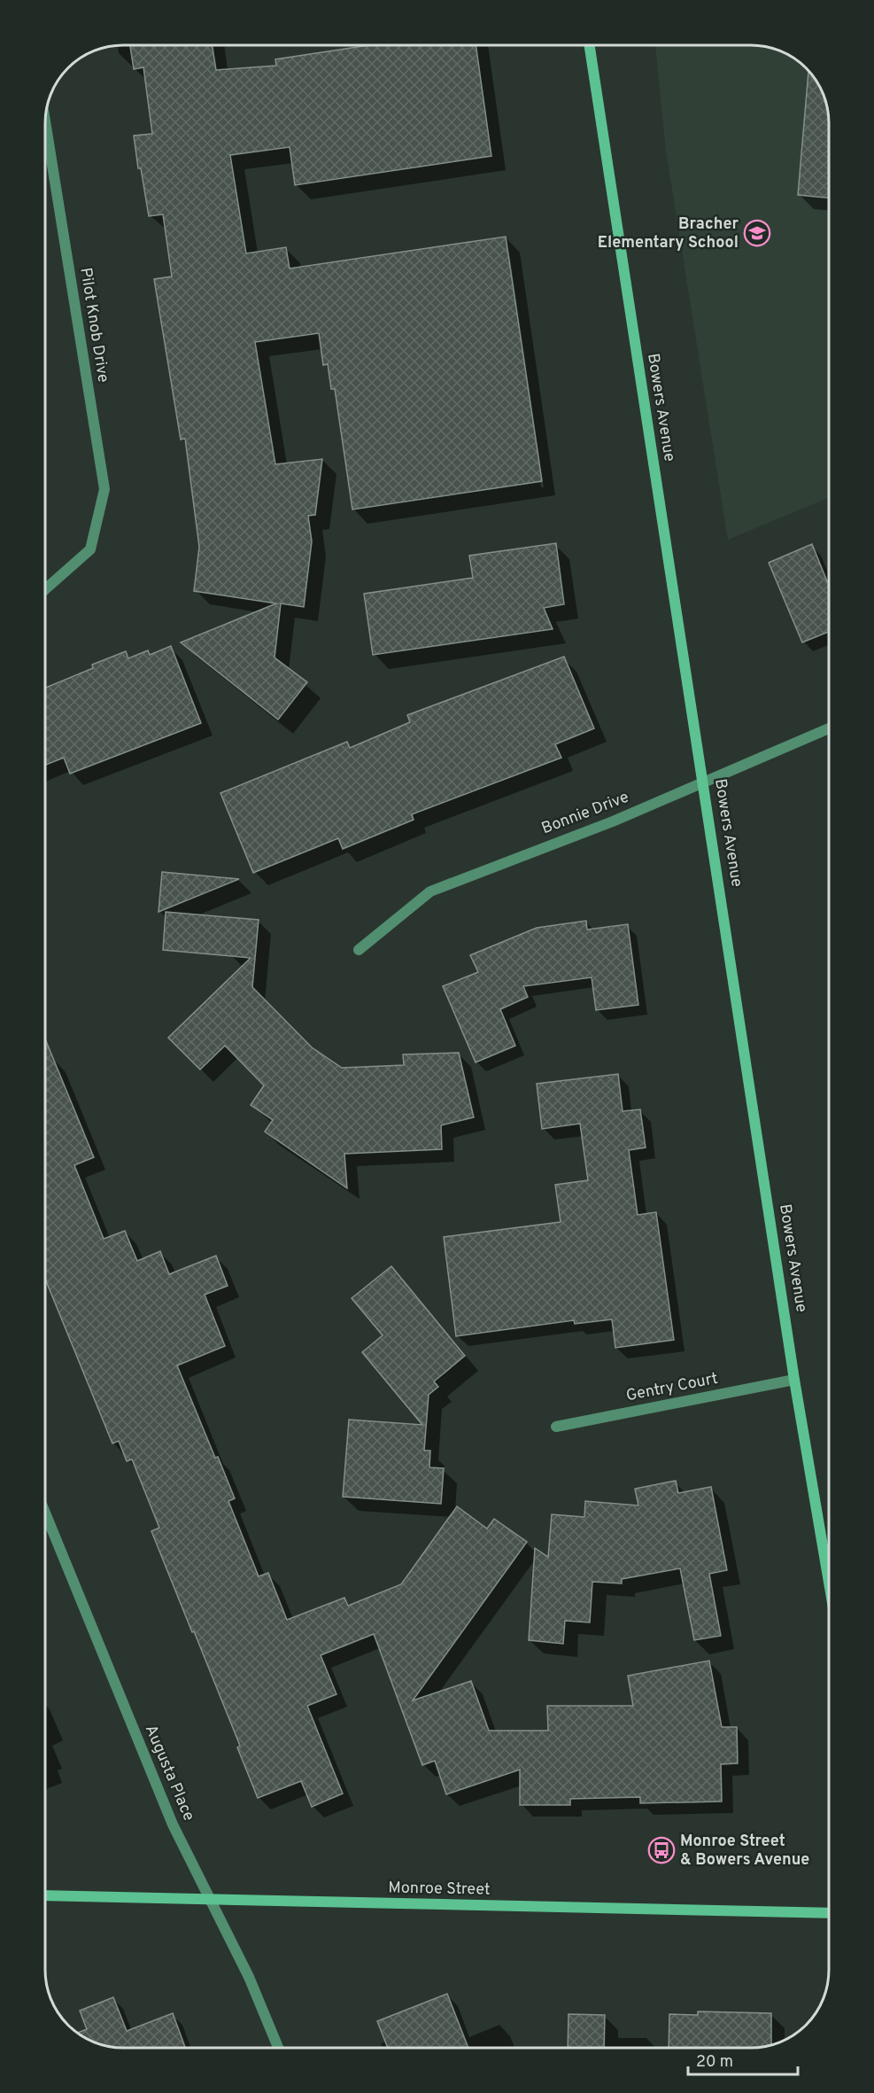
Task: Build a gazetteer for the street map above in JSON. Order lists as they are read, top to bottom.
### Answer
{
  "streets": {
    "main road": ["Bowers Avenue", "Monroe Street"],
    "street": [
      "Pilot Knob Drive",
      "Bonnie Drive",
      "Gentry Court",
      "Augusta Place"
    ]
  },
  "crossings": [
    ["Bowers Avenue", "Bonnie Drive"],
    ["Bowers Avenue", "Gentry Court"],
    ["Augusta Place", "Monroe Street"]
  ],
  "places": {
    "school or university": ["Bracher Elementary School"],
    "bus stop": ["Monroe Street & Bowers Avenue"]
  },
  "scale_bar": "20 m"
}
